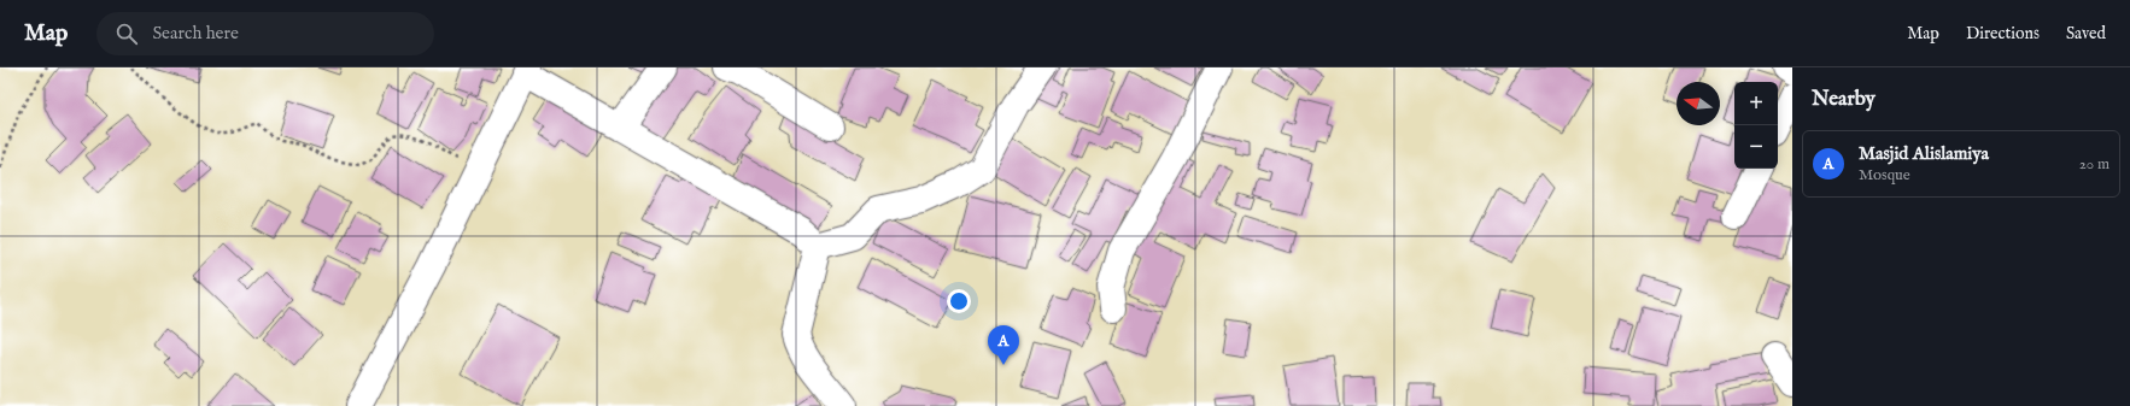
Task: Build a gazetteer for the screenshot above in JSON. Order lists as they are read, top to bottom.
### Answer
{
  "north": "left",
  "page": {
    "header": "Map",
    "search": "Search here",
    "nav": ["Map", "Directions", "Saved"],
    "heading": "Nearby",
    "map_buttons": ["+", "−"],
    "list": [
      {
        "mark": "A",
        "name": "Masjid Alislamiya",
        "note": "Mosque",
        "value": "20 m"
      }
    ],
    "pins": "A"
  }
}
